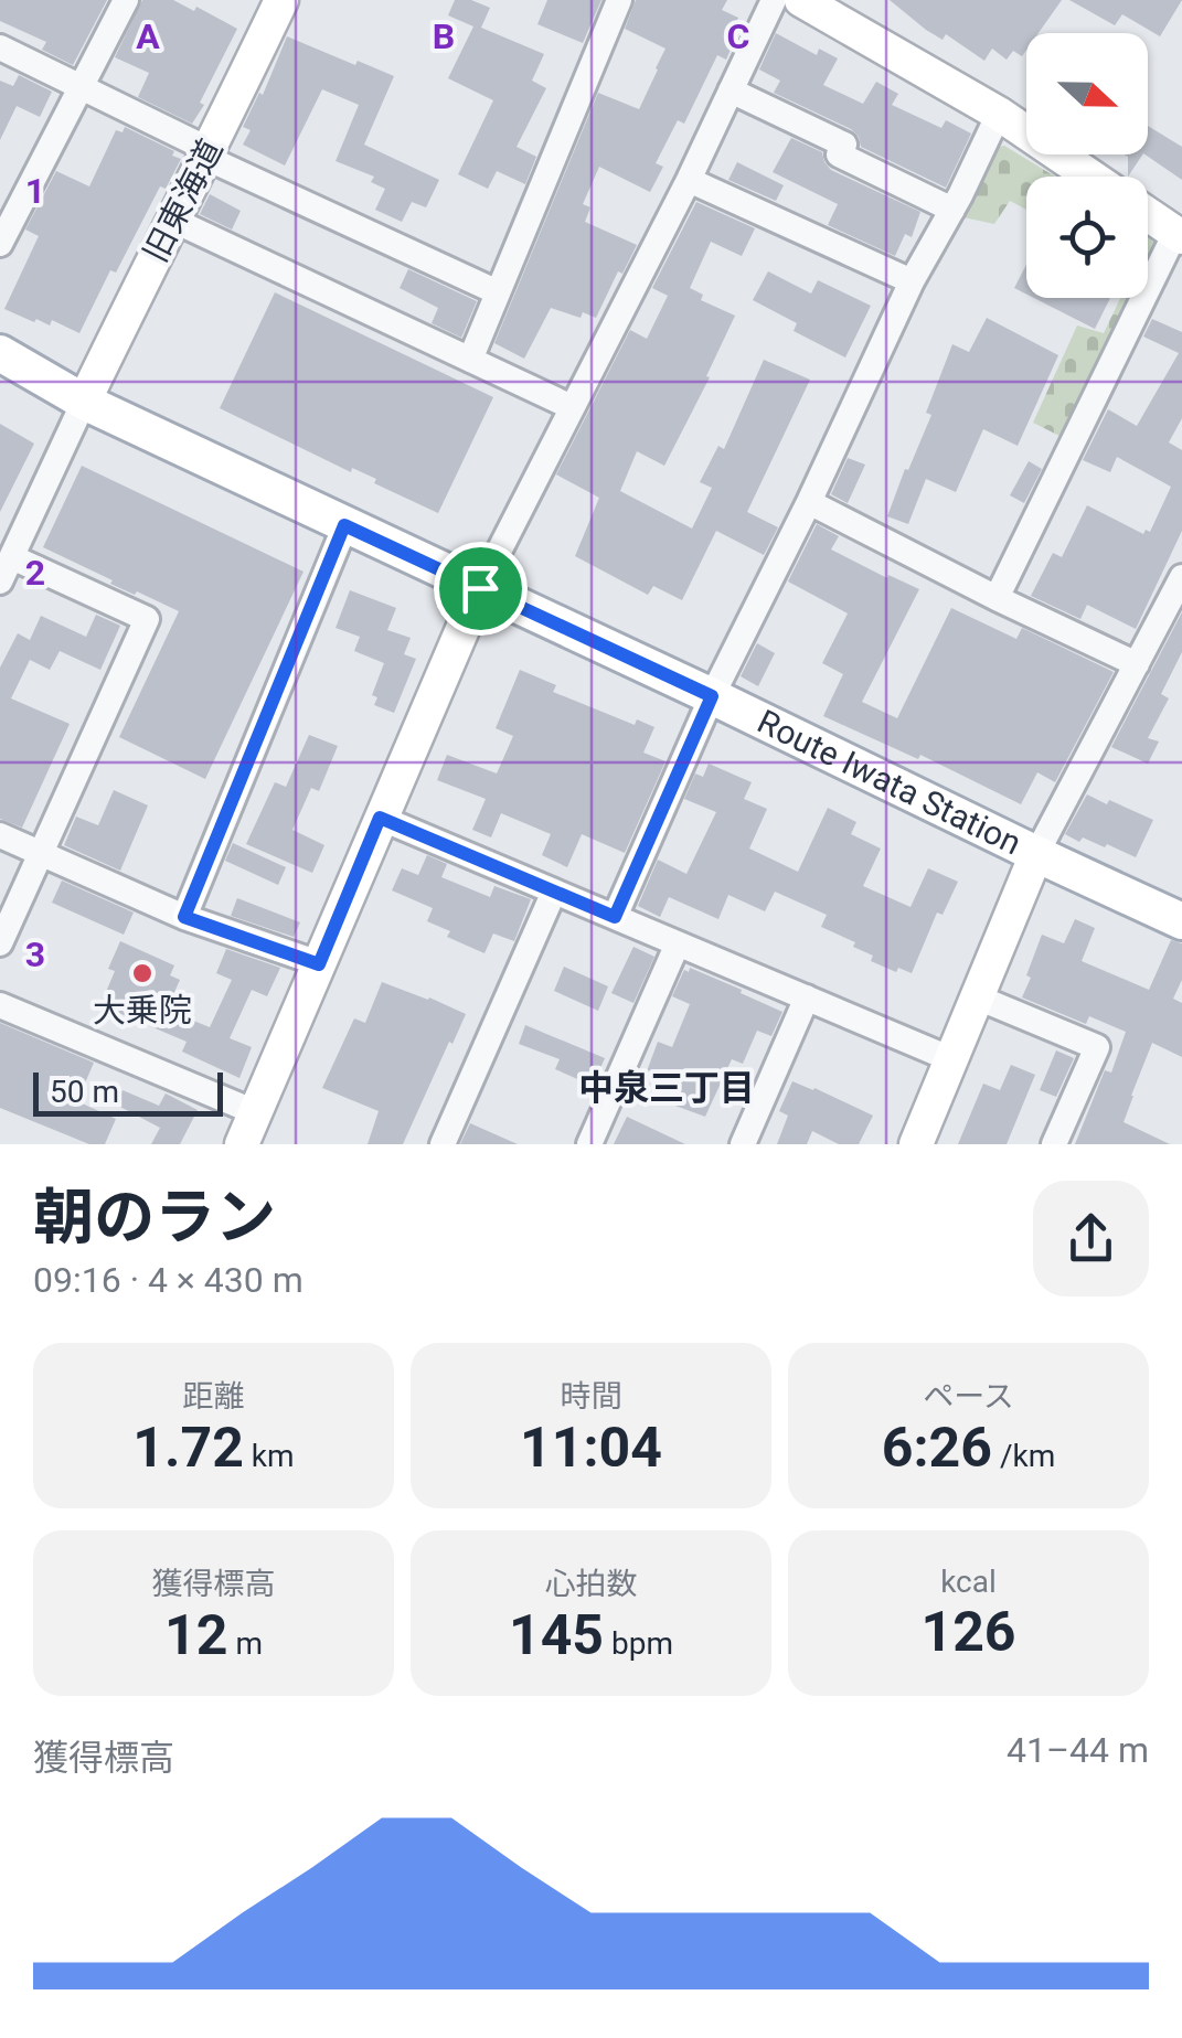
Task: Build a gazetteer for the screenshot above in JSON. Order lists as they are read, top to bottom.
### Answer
{
  "streets": {
    "main road": ["Route Iwata Station"],
    "street": ["旧東海道"]
  },
  "crossings": [
    ["旧東海道", "Route Iwata Station"]
  ],
  "districts": ["中泉三丁目"],
  "places": ["大乗院"],
  "scale_bar": "50 m",
  "north": "right",
  "page": {
    "scale": "50 m",
    "heading": ["朝のラン", "09:16 · 4 × 430 m"],
    "stats": [
      ["距離", "1.72 km"],
      ["時間", "11:04"],
      ["ペース", "6:26 /km"],
      ["獲得標高", "12 m"],
      ["心拍数", "145 bpm"],
      ["kcal", "126"]
    ],
    "chart": ["獲得標高", "41–44 m"]
  },
  "grid": {
    "columns": ["A", "B", "C"],
    "rows": ["1", "2", "3"]
  }
}
